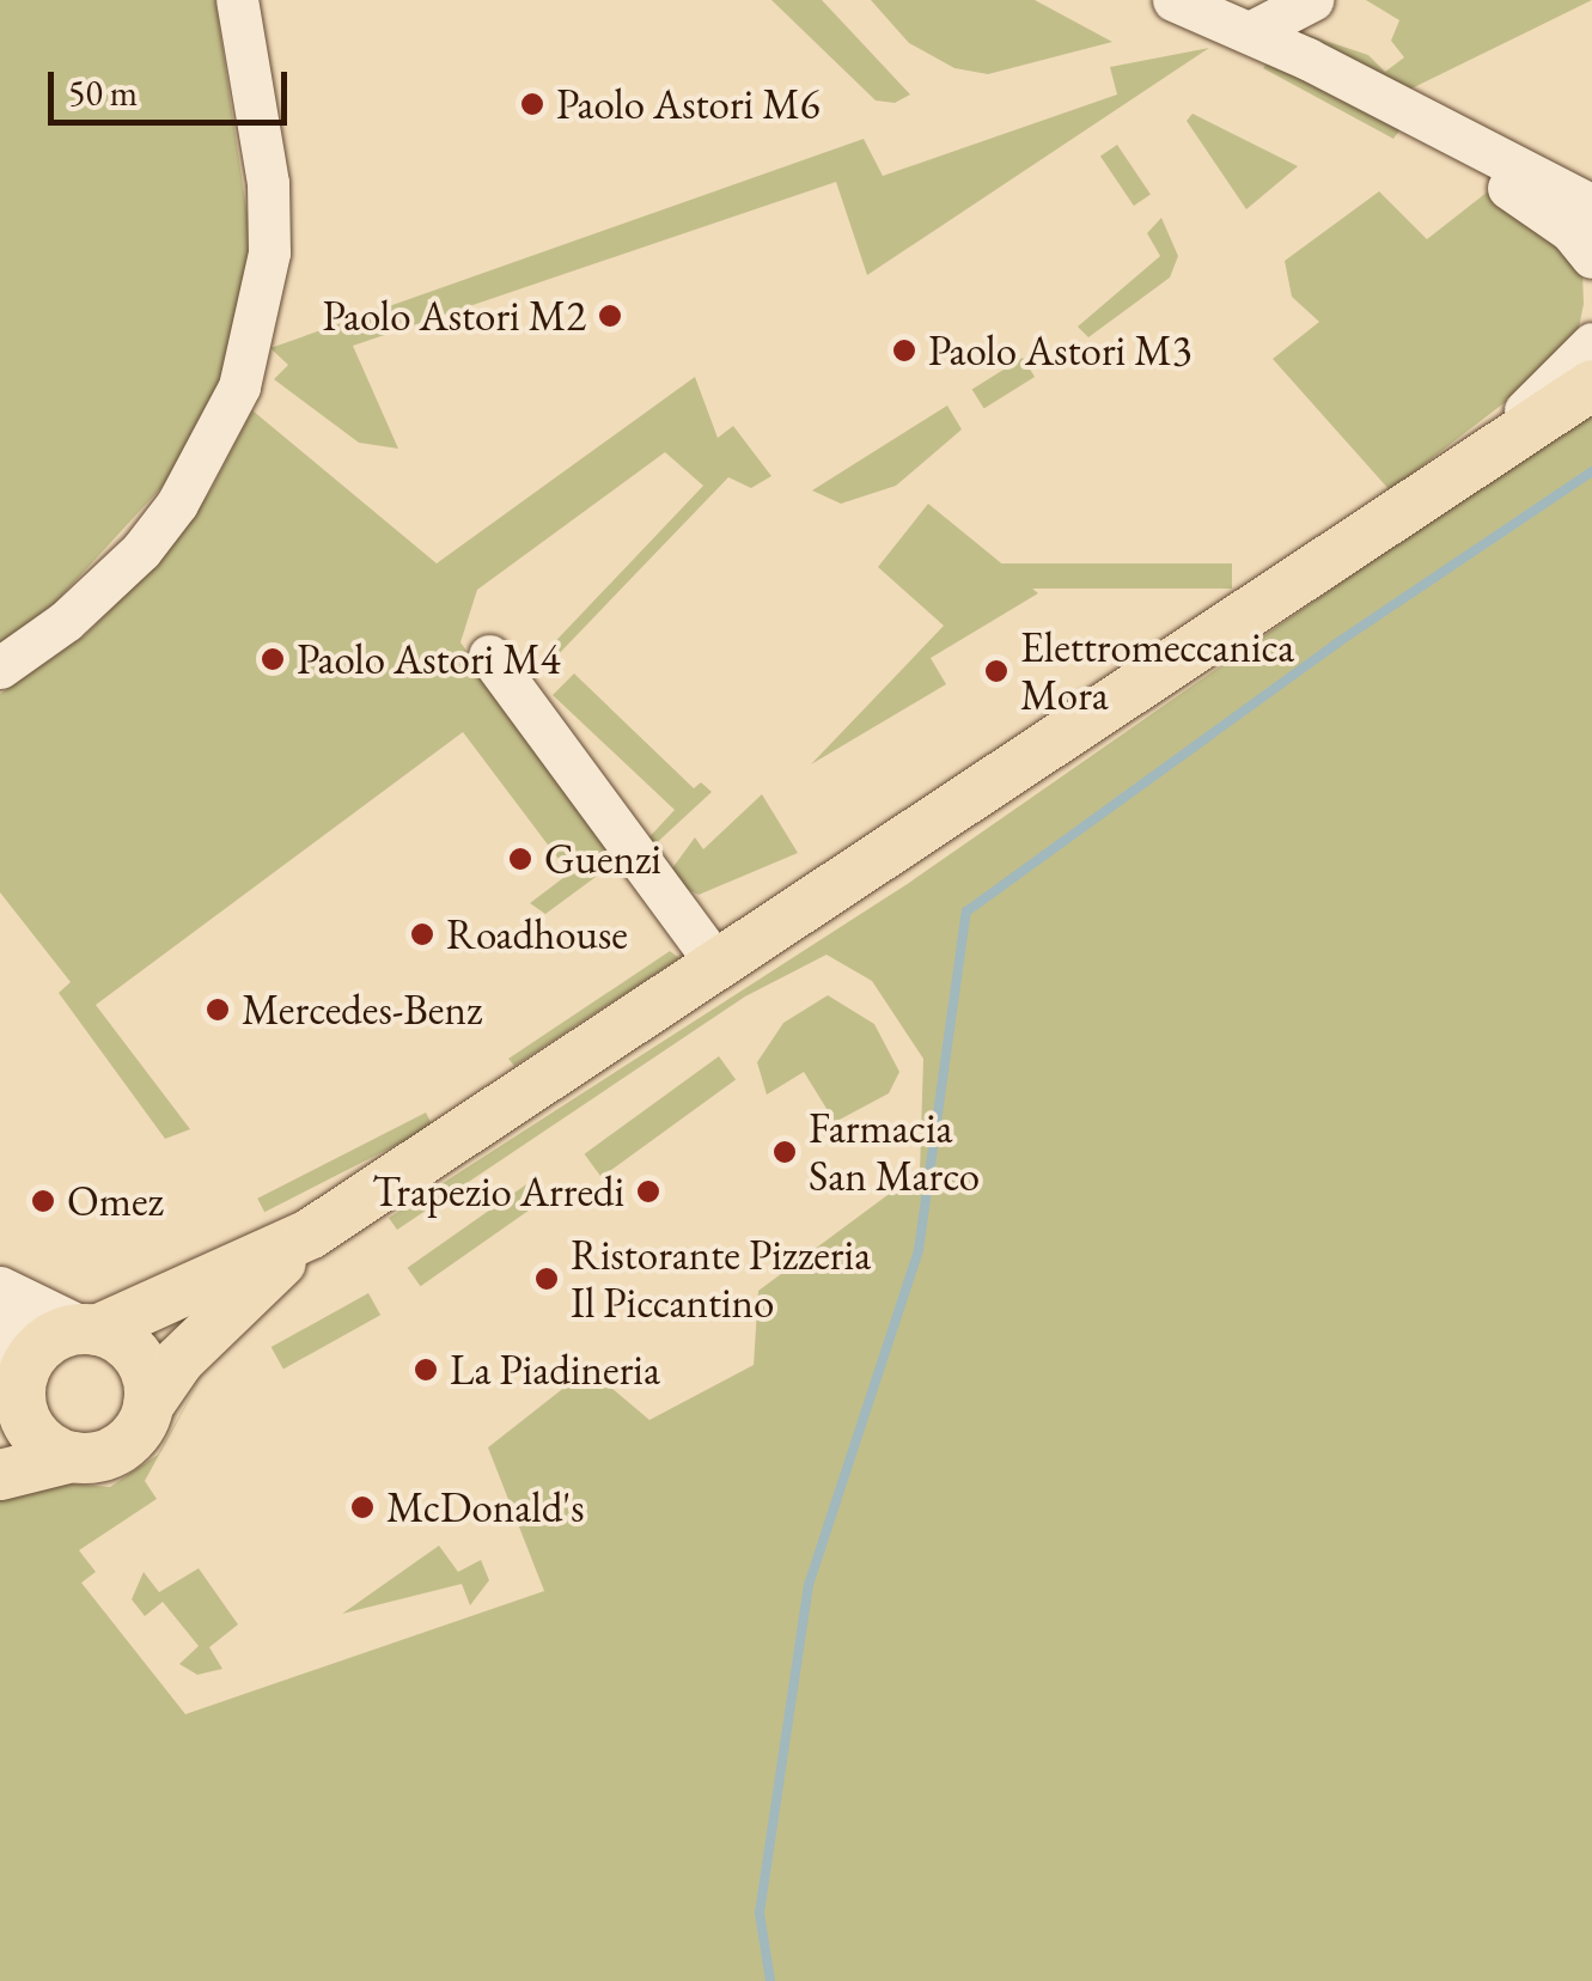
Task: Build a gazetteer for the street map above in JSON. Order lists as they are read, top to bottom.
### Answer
{
  "places": [
    "Paolo Astori M6",
    "Paolo Astori M2",
    "Paolo Astori M3",
    "Paolo Astori M4",
    "Elettromeccanica Mora",
    "Guenzi",
    "Roadhouse",
    "Mercedes-Benz",
    "Farmacia San Marco",
    "Trapezio Arredi",
    "Omez",
    "Ristorante Pizzeria Il Piccantino",
    "La Piadineria",
    "McDonald's"
  ],
  "scale_bar": "50 m"
}
